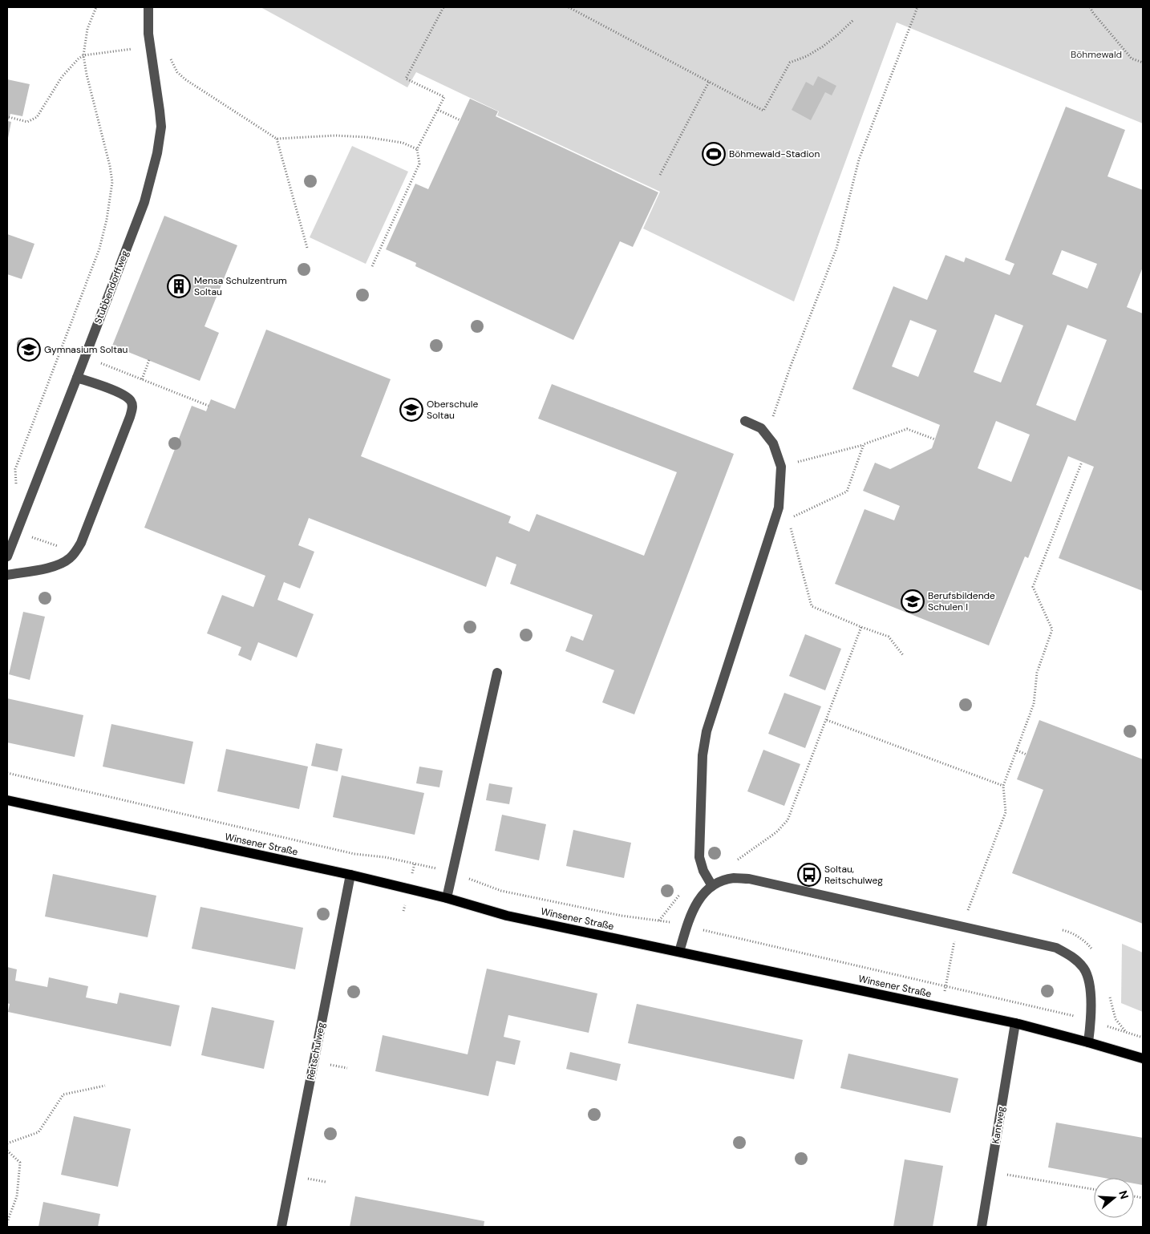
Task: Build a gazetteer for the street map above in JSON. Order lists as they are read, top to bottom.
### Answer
{
  "streets": {
    "main road": ["Winsener Straße"],
    "street": ["Stubbendorffweg", "Reitschulweg", "Kantweg"]
  },
  "crossings": [
    ["Winsener Straße", "Reitschulweg"],
    ["Winsener Straße", "Kantweg"]
  ],
  "parks": ["Böhmewald"],
  "places": {
    "sports": ["Böhmewald-Stadion"],
    "building": ["Mensa Schulzentrum Soltau"],
    "school or university": ["Gymnasium Soltau", "Oberschule Soltau", "Berufsbildende Schulen I"],
    "bus stop": ["Soltau, Reitschulweg"]
  },
  "north": "right"
}
